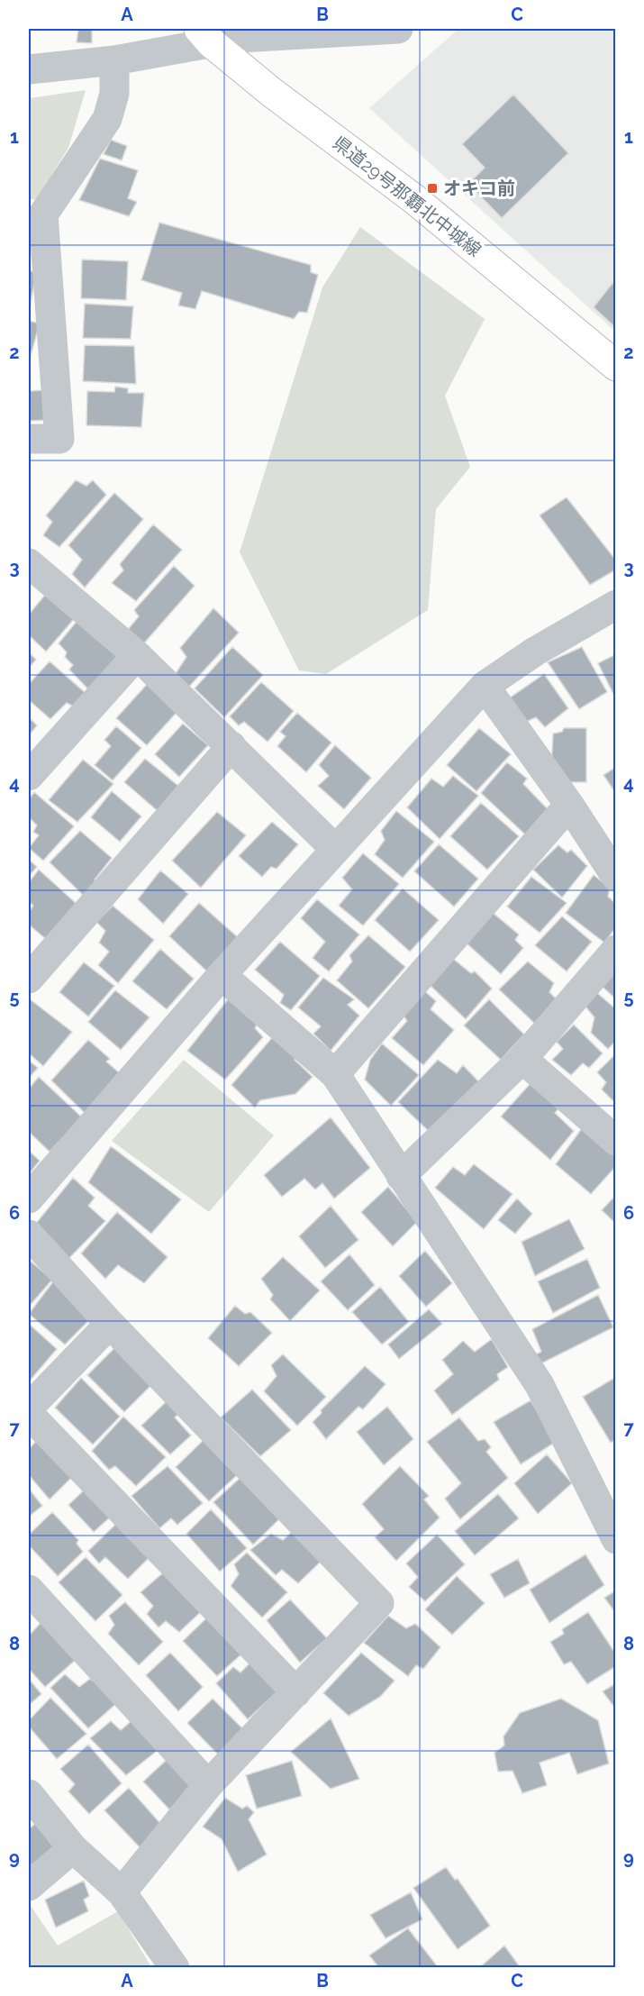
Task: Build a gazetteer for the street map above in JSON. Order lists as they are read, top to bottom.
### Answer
{
  "streets": {
    "main road": ["県道29号那覇北中城線"]
  },
  "places": {
    "transit": ["オキコ前"]
  },
  "grid": {
    "columns": ["A", "B", "C"],
    "rows": [
      "1",
      "2",
      "3",
      "4",
      "5",
      "6",
      "7",
      "8",
      "9"
    ]
  }
}
